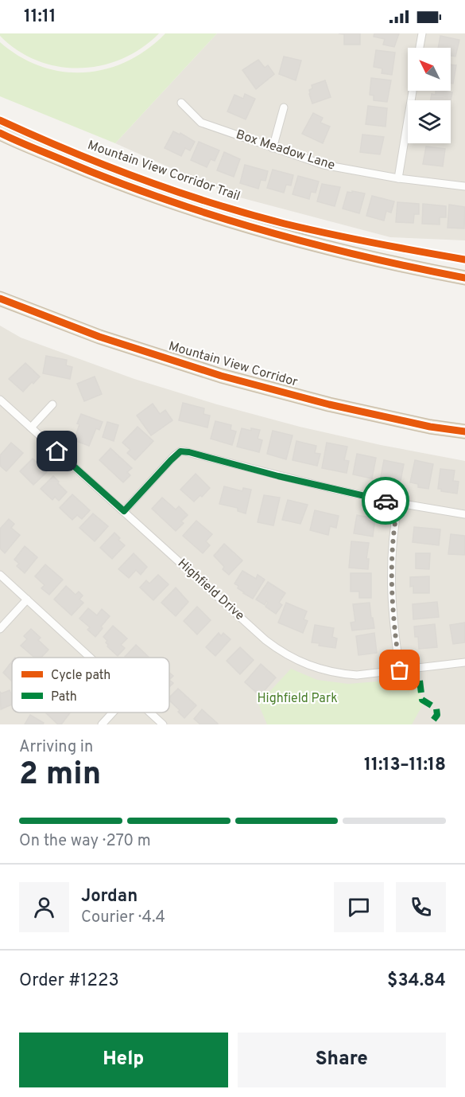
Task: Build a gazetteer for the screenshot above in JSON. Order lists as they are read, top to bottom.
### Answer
{
  "streets": {
    "highway": ["Mountain View Corridor"],
    "street": ["Box Meadow Lane", "Highfield Drive"],
    "cycle path": ["Mountain View Corridor Trail"]
  },
  "parks": ["Highfield Park"],
  "legend": ["Cycle path", "Path"],
  "north": "top left",
  "page": {
    "status": "11:11",
    "heading": ["2 min", "Arriving in", "11:13–11:18"],
    "panel": [
      "Jordan",
      "Courier · 4.4",
      "Order #1223",
      "$34.84"
    ],
    "bar": "On the way · 270 m",
    "buttons": ["Help", "Share"]
  }
}
